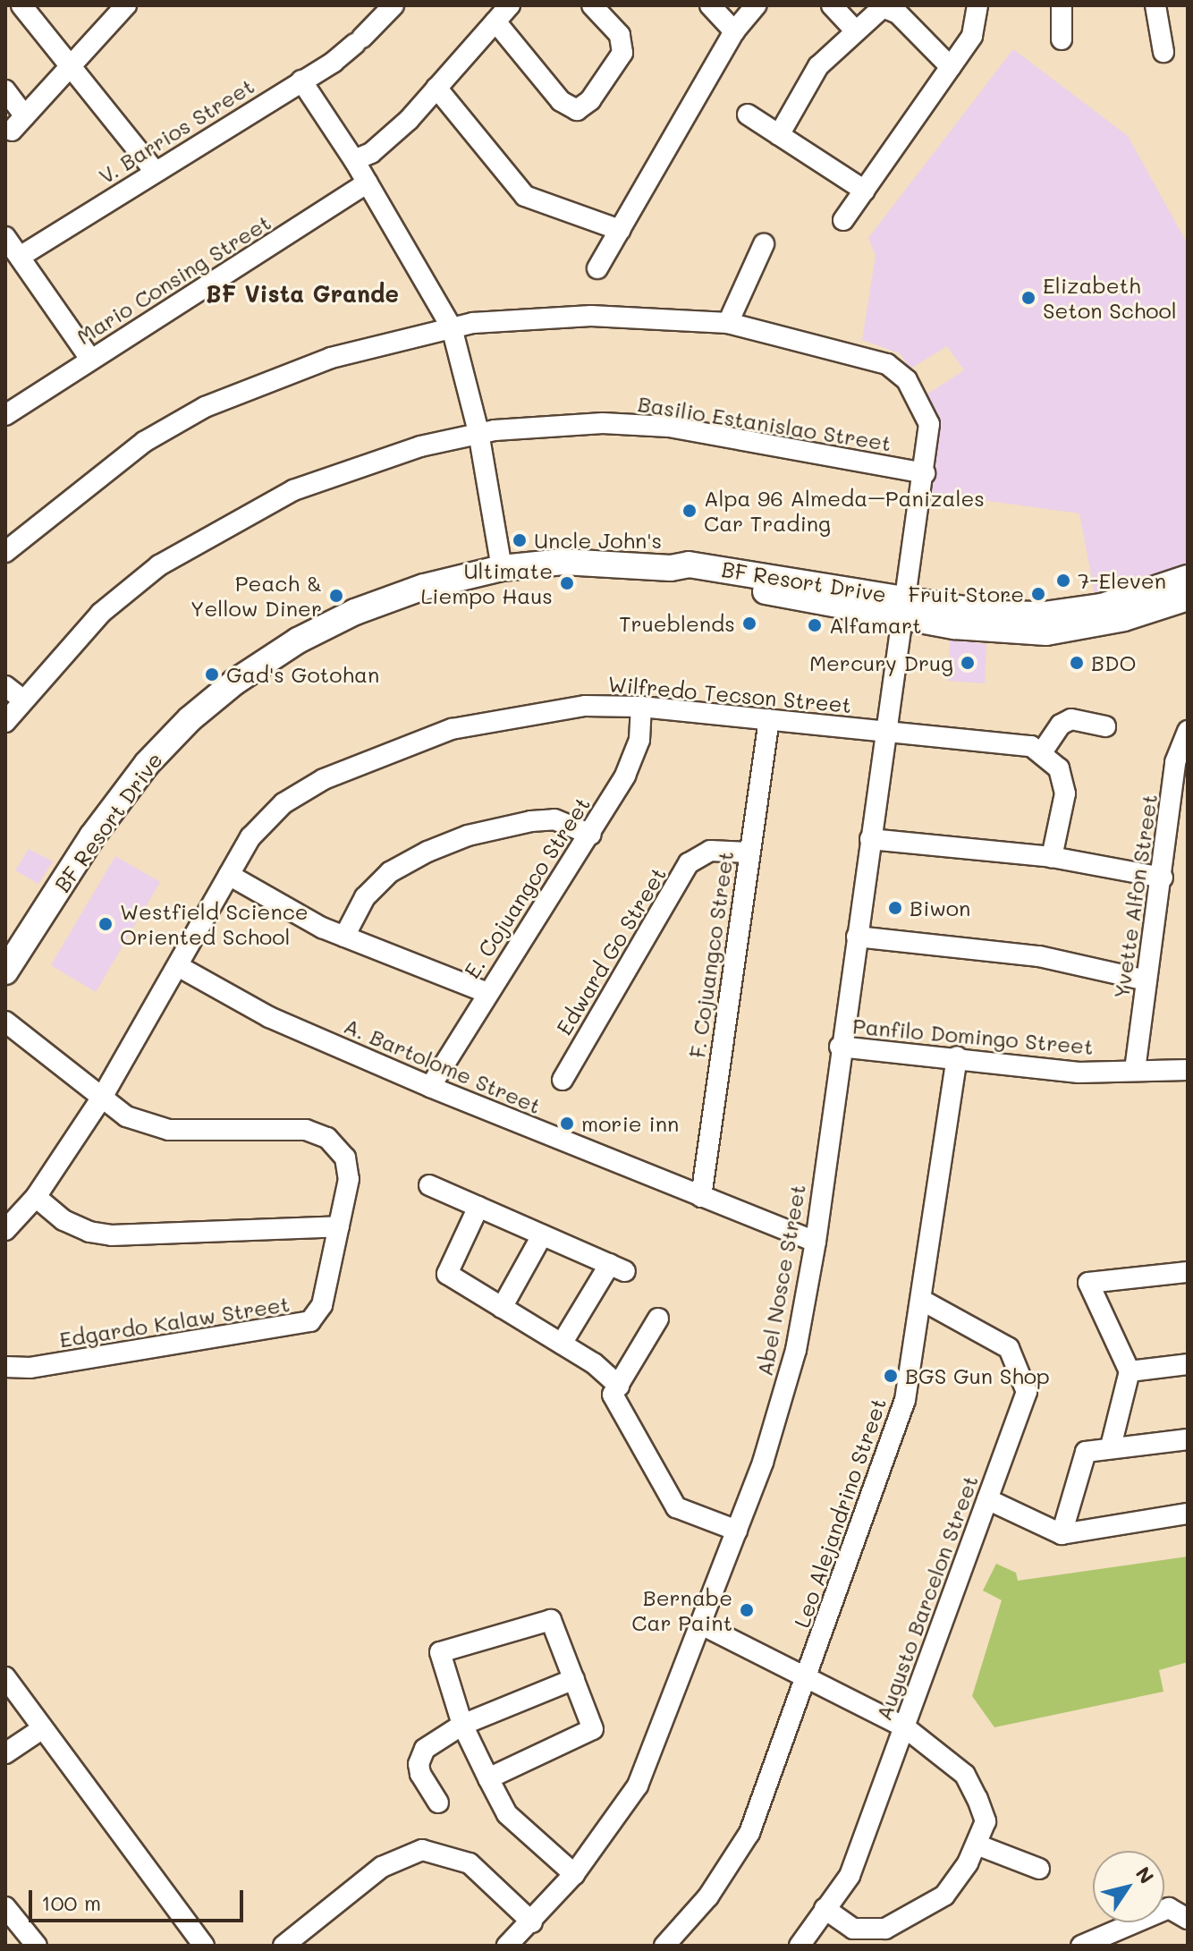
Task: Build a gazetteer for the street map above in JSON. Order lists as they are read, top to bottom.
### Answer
{
  "streets": {
    "main road": ["BF Resort Drive"],
    "street": [
      "V. Barrios Street",
      "Mario Consing Street",
      "Basilio Estanislao Street",
      "Wilfredo Tecson Street",
      "E. Cojuangco Street",
      "Yvette Alfon Street",
      "Edward Go Street",
      "F. Cojuangco Street",
      "Panfilo Domingo Street",
      "A. Bartolome Street",
      "Abel Nosce Street",
      "Edgardo Kalaw Street",
      "Leo Alejandrino Street",
      "Augusto Barcelon Street"
    ]
  },
  "crossings": [
    ["Basilio Estanislao Street", "Abel Nosce Street"],
    ["BF Resort Drive", "Abel Nosce Street"],
    ["Wilfredo Tecson Street", "E. Cojuangco Street"],
    ["Wilfredo Tecson Street", "F. Cojuangco Street"],
    ["Wilfredo Tecson Street", "A. Bartolome Street"],
    ["Wilfredo Tecson Street", "Abel Nosce Street"],
    ["Wilfredo Tecson Street", "Edgardo Kalaw Street"],
    ["E. Cojuangco Street", "A. Bartolome Street"],
    ["Yvette Alfon Street", "Panfilo Domingo Street"],
    ["Edward Go Street", "F. Cojuangco Street"],
    ["F. Cojuangco Street", "A. Bartolome Street"],
    ["Panfilo Domingo Street", "Abel Nosce Street"],
    ["Panfilo Domingo Street", "Leo Alejandrino Street"],
    ["A. Bartolome Street", "Abel Nosce Street"],
    ["Leo Alejandrino Street", "Augusto Barcelon Street"]
  ],
  "districts": ["BF Vista Grande"],
  "places": [
    "Elizabeth Seton School",
    "Alpa 96 Almeda–Panizales Car Trading",
    "Uncle John's",
    "7-Eleven",
    "Ultimate Liempo Haus",
    "Fruit Store",
    "Peach & Yellow Diner",
    "Trueblends",
    "Alfamart",
    "Mercury Drug",
    "BDO",
    "Gad's Gotohan",
    "Biwon",
    "Westfield Science Oriented School",
    "morie inn",
    "BGS Gun Shop",
    "Bernabe Car Paint"
  ],
  "scale_bar": "100 m",
  "north": "top right"
}
